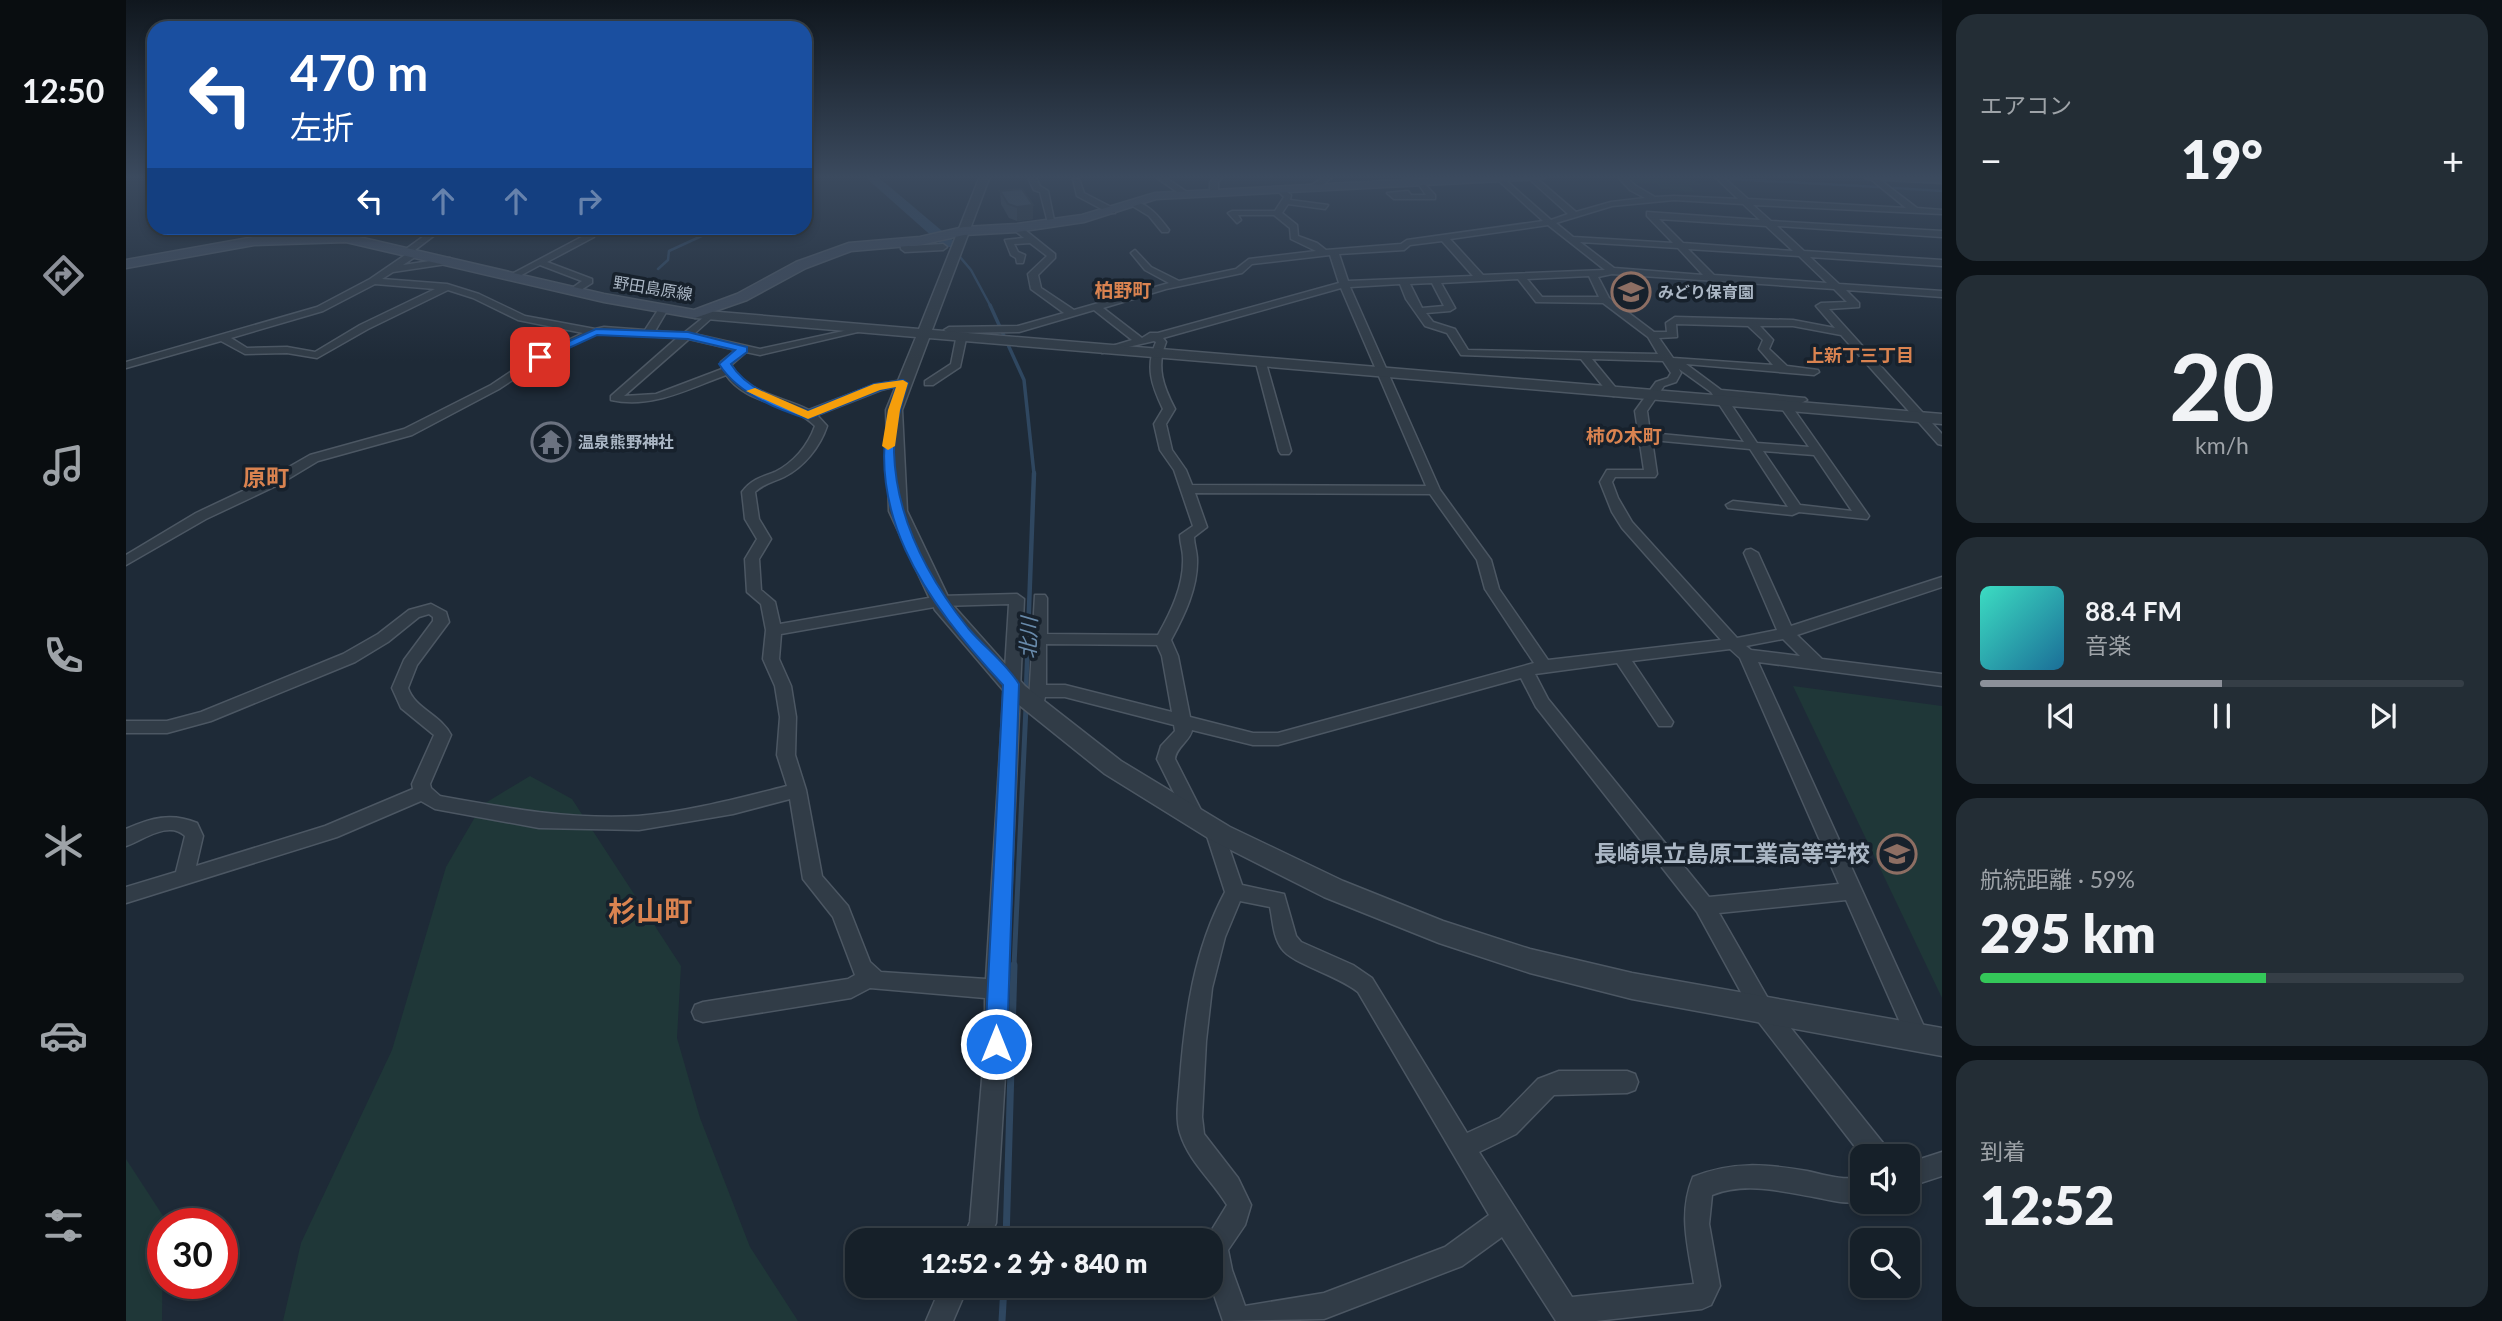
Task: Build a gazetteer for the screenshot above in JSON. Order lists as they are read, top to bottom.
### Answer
{
  "streets": {
    "main road": ["野田島原線"]
  },
  "districts": [
    "柏野町",
    "上新丁三丁目",
    "柿の木町",
    "原町",
    "杉山町"
  ],
  "water": ["北川"],
  "places": {
    "school or university": ["みどり保育園", "長崎県立島原工業高等学校"],
    "temple": ["温泉熊野神社"]
  },
  "page": {
    "tabs": "12:50",
    "tile": [
      "エアコン",
      ["20", "km/h"],
      ["航続距離 · 59%", "295 km"],
      ["到着", "12:52"]
    ],
    "turn": ["470 m", "左折"],
    "heat": ["−", "19°", "+"],
    "song": ["88.4 FM", "音楽"],
    "limit": "30",
    "trip": "12:52 · 2 分 · 840 m"
  }
}
